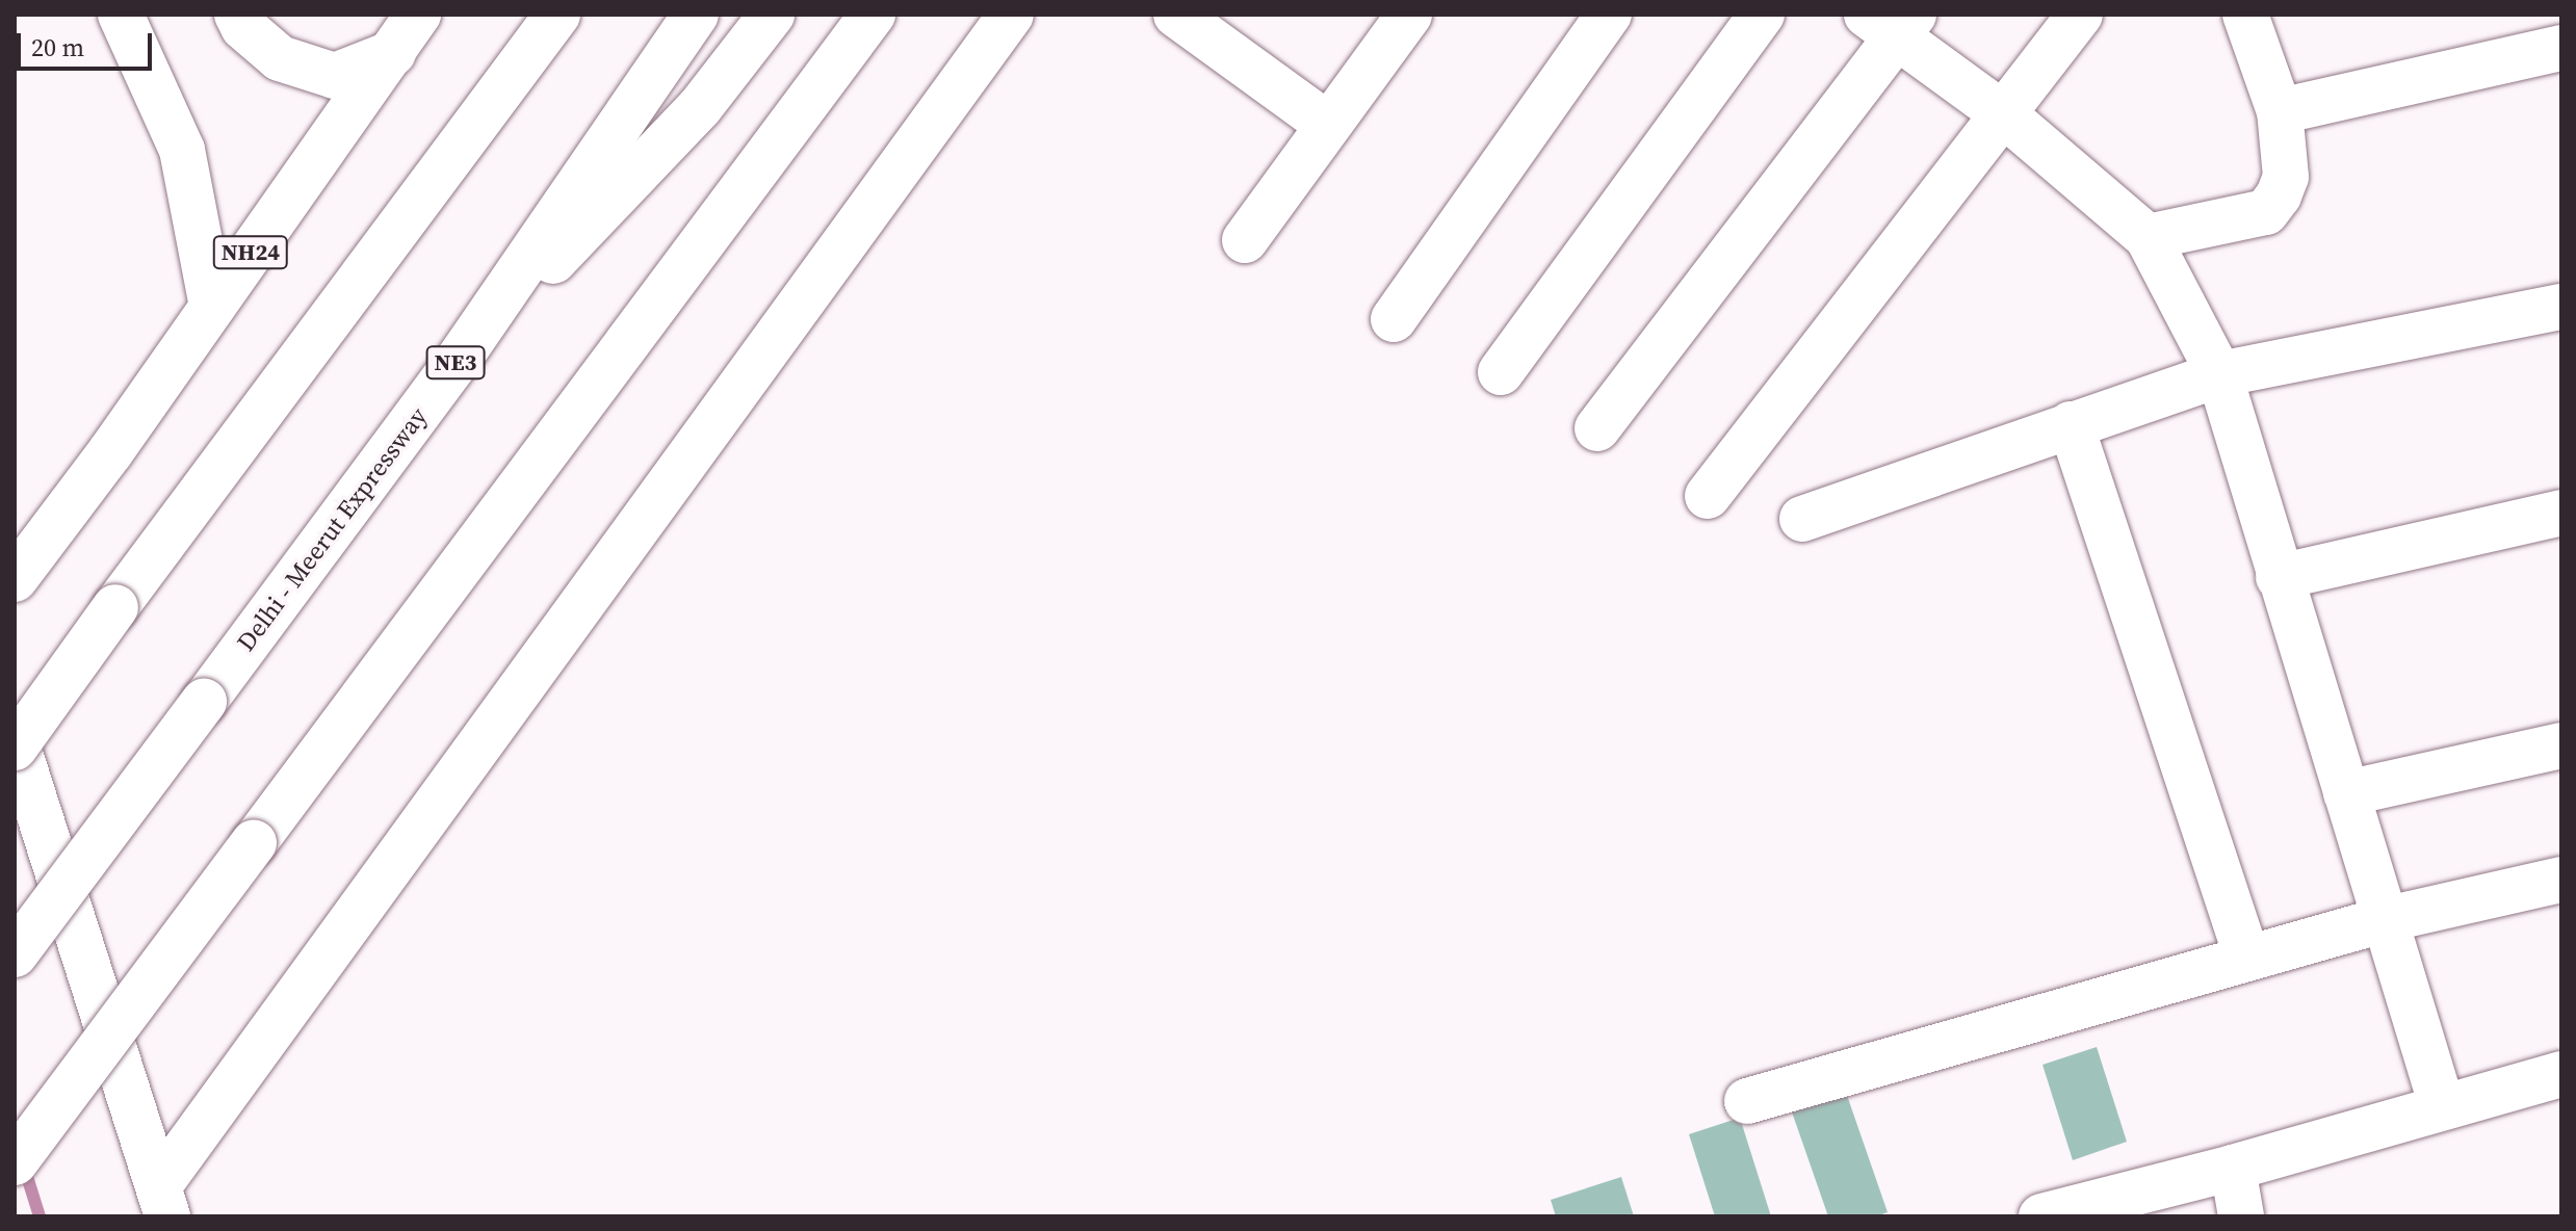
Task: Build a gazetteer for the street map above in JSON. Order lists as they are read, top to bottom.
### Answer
{
  "streets": {
    "main road": ["NH24", "NE3", "Delhi - Meerut Expressway"]
  },
  "scale_bar": "20 m"
}
